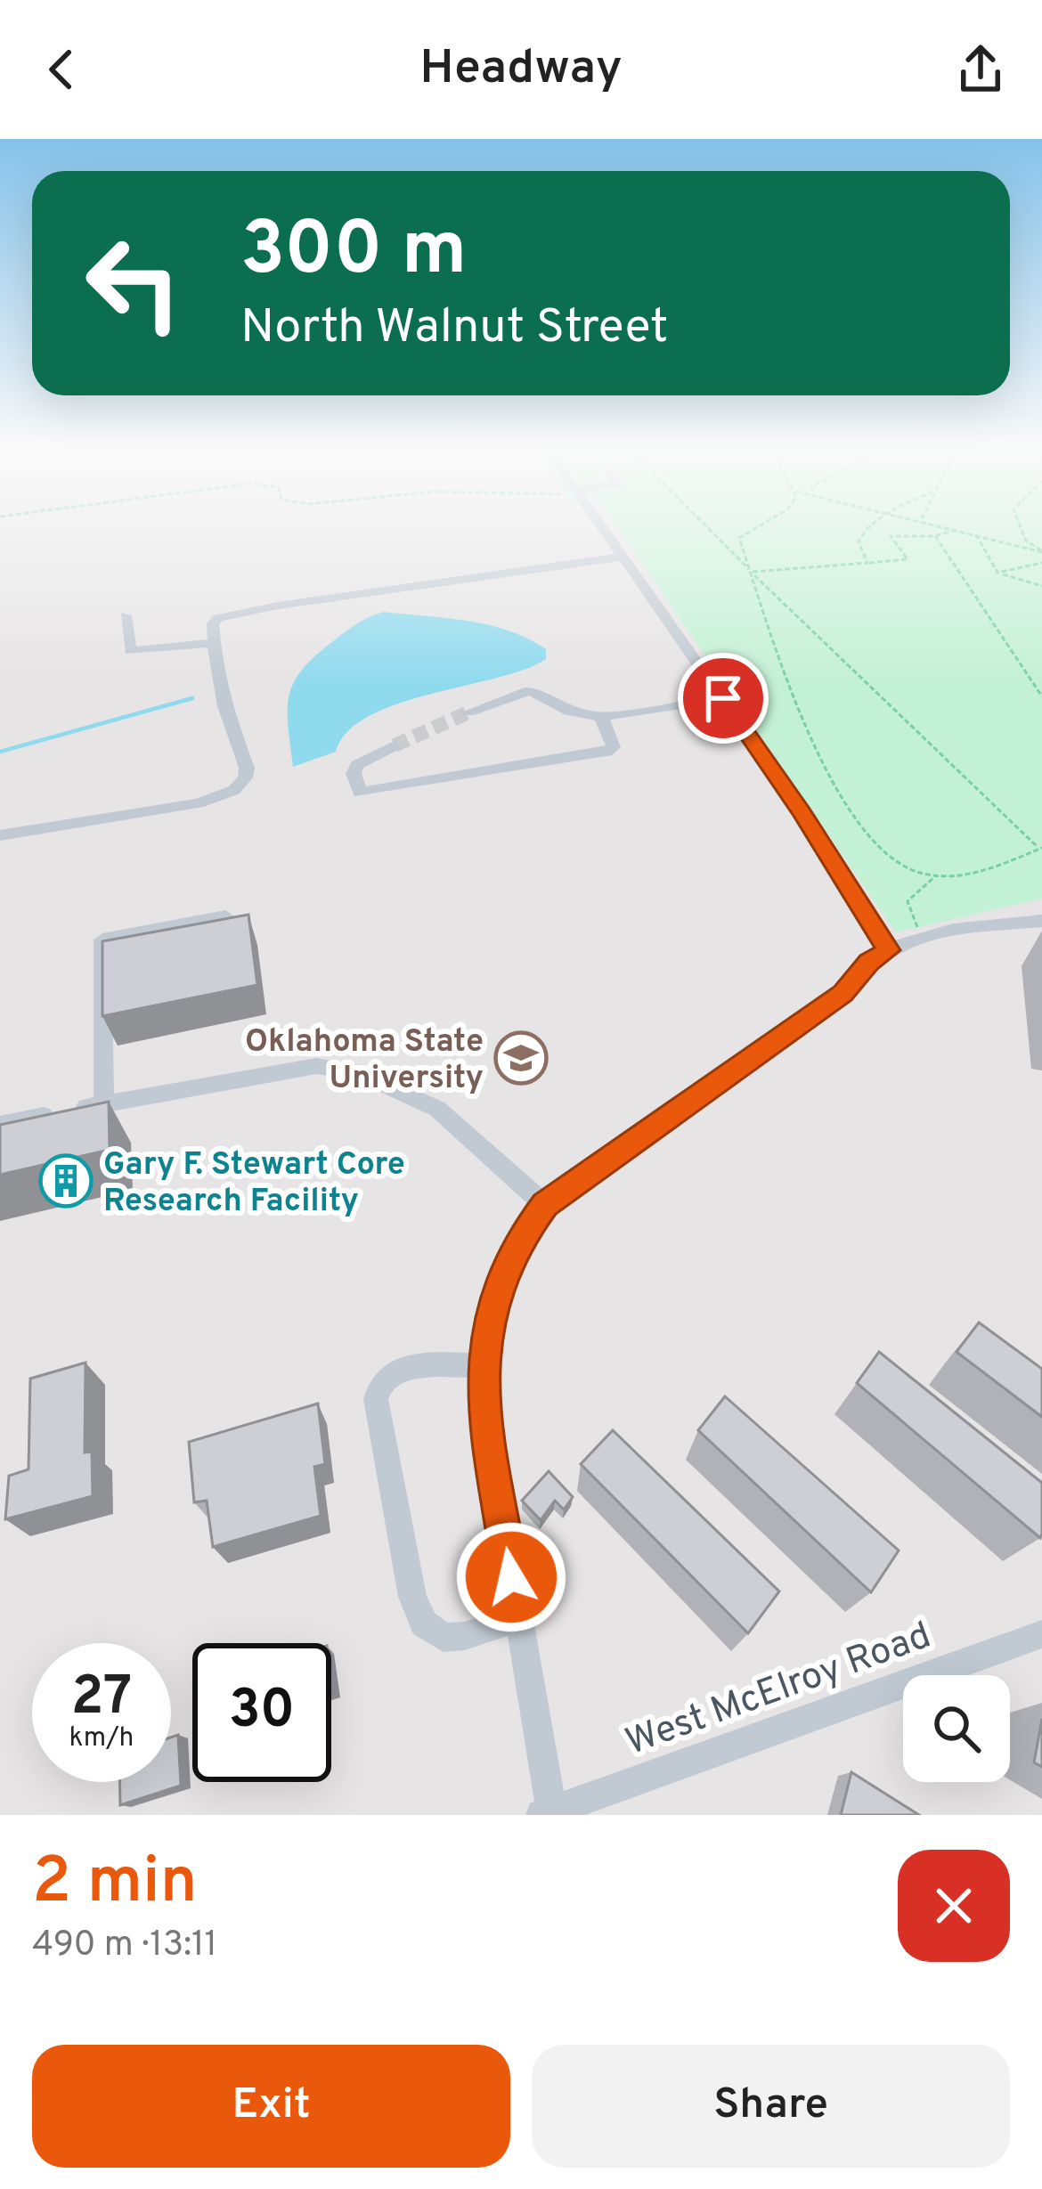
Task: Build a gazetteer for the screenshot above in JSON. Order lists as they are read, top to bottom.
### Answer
{
  "streets": {
    "street": ["West McElroy Road"]
  },
  "places": {
    "school or university": ["Oklahoma State University"],
    "building": ["Gary F. Stewart Core Research Facility"]
  },
  "page": {
    "header": "Headway",
    "turn": ["300 m", "North Walnut Street"],
    "speed": "27 km/h",
    "limit": "30",
    "heading": ["2 min", "490 m · 13:11"],
    "buttons": ["Exit", "Share"]
  }
}
